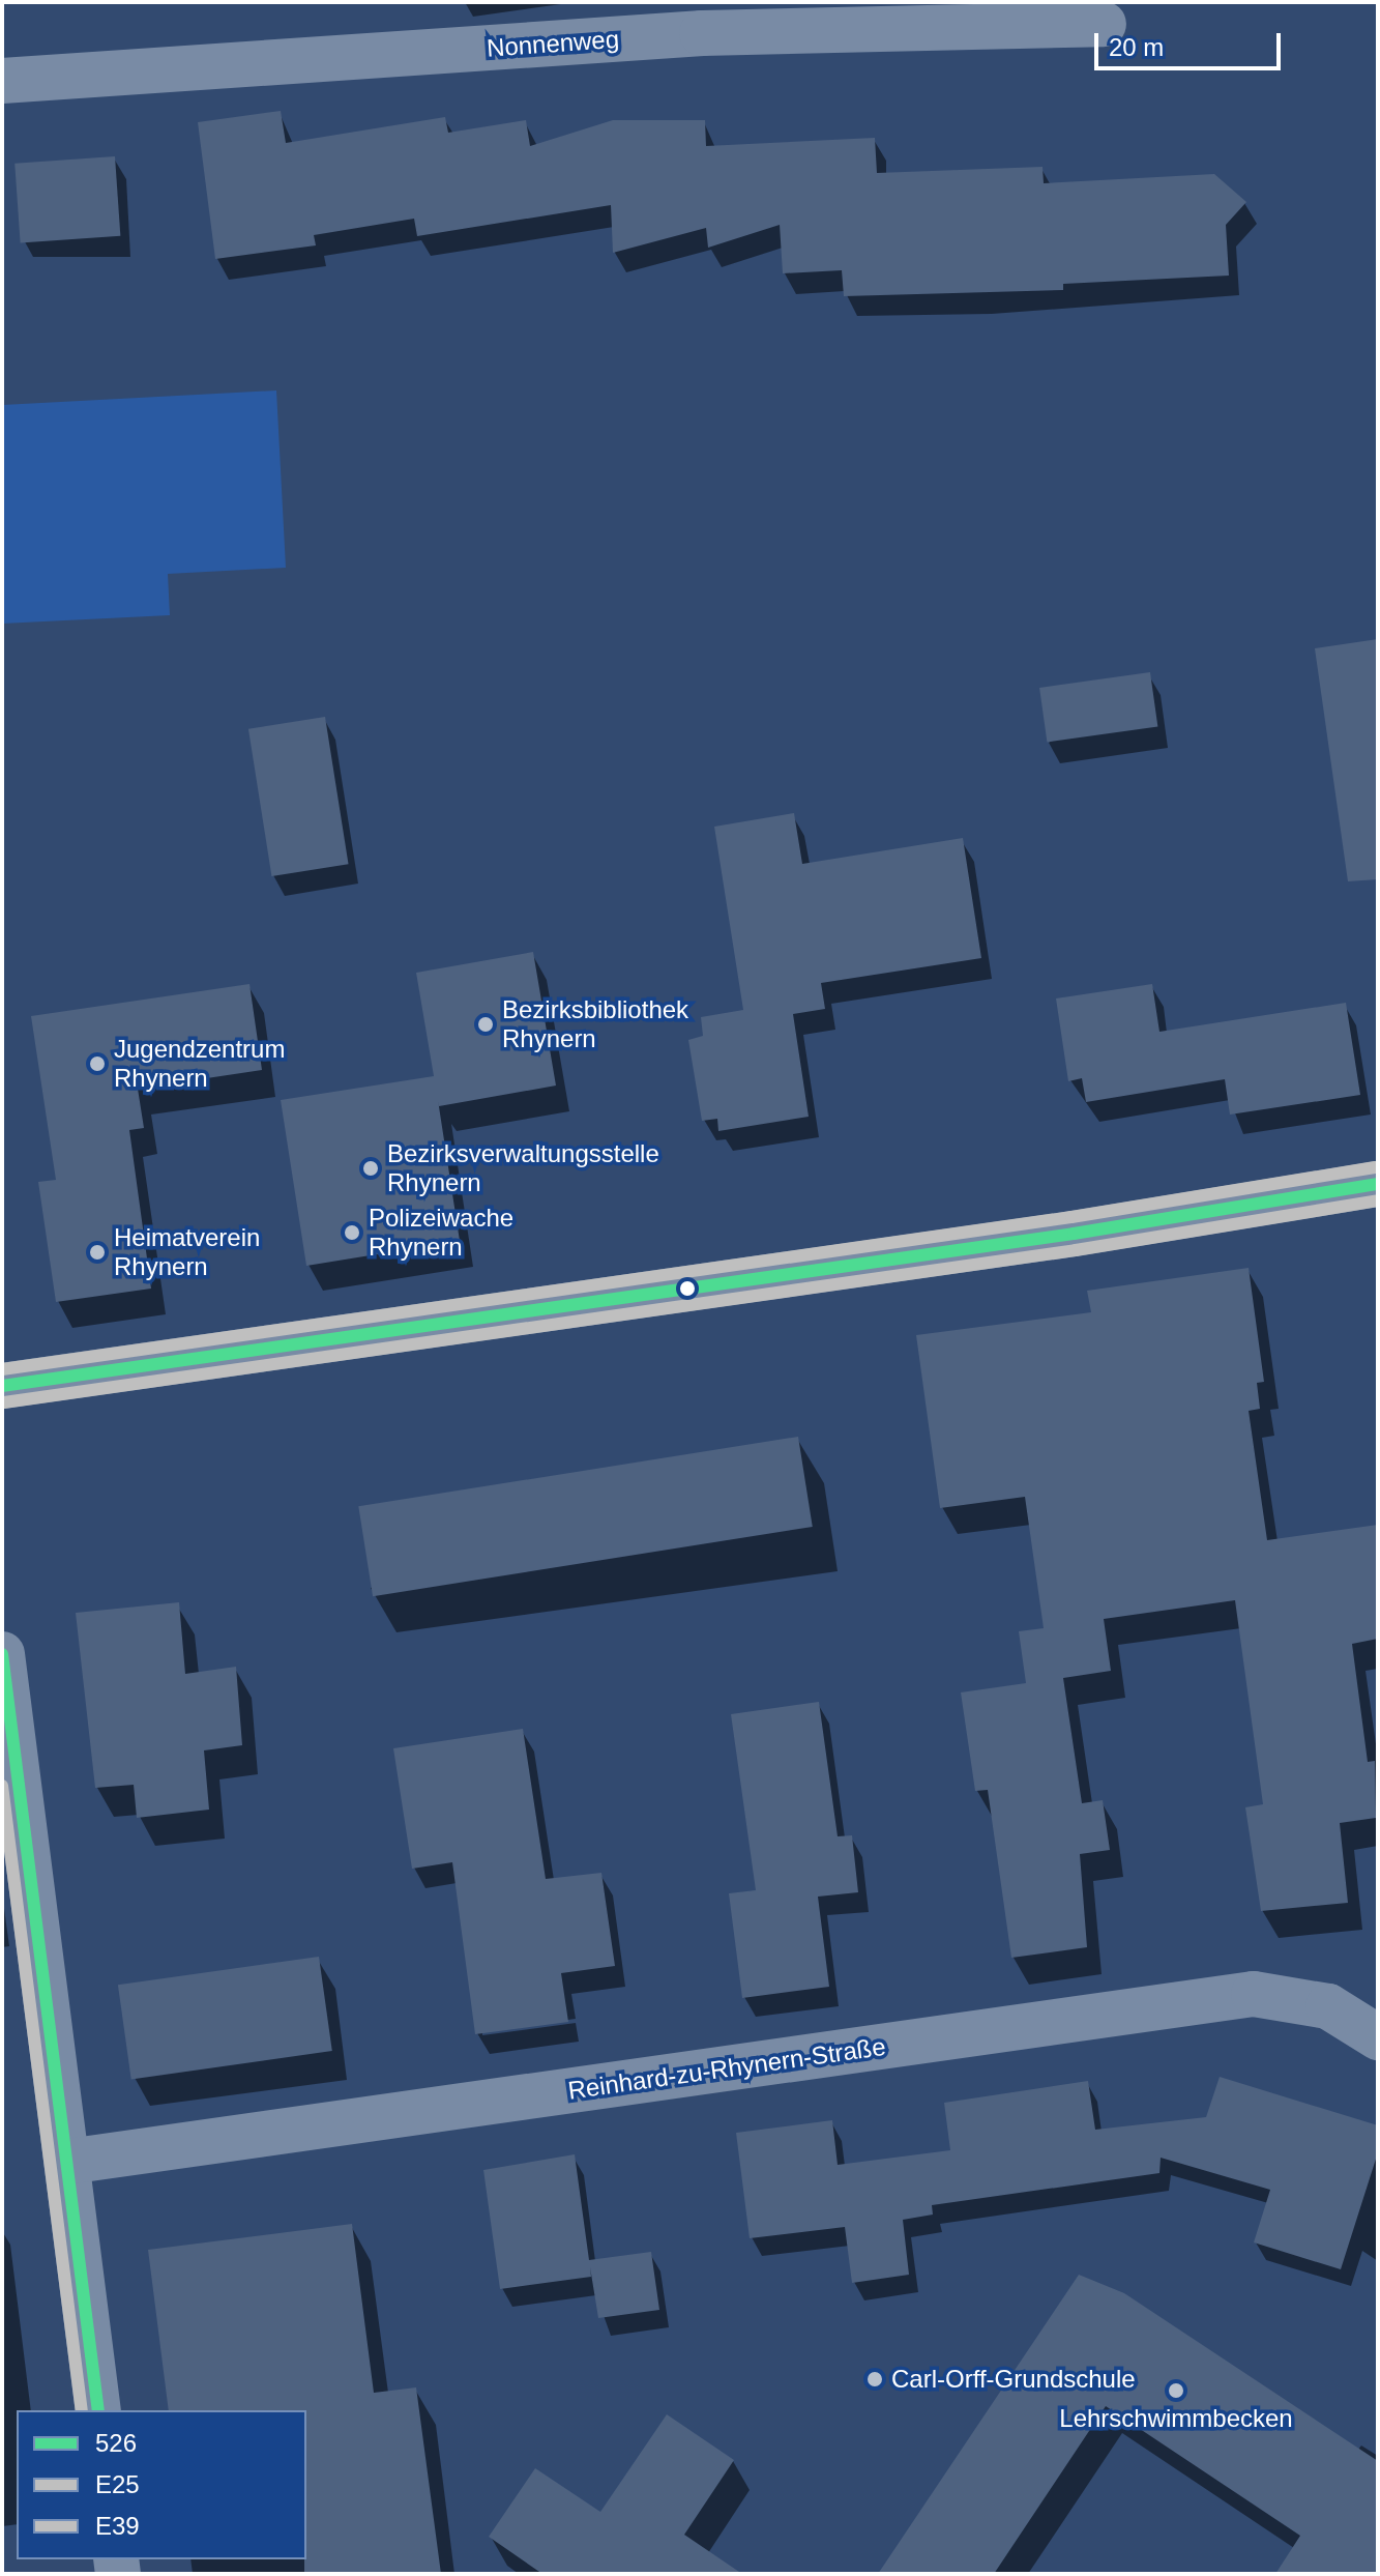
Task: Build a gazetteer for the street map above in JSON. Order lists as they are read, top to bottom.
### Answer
{
  "streets": {
    "street": ["Nonnenweg", "Reinhard-zu-Rhynern-Straße"]
  },
  "places": [
    "Bezirksbibliothek Rhynern",
    "Jugendzentrum Rhynern",
    "Bezirksverwaltungsstelle Rhynern",
    "Polizeiwache Rhynern",
    "Heimatverein Rhynern",
    "Carl-Orff-Grundschule",
    "Lehrschwimmbecken"
  ],
  "lines": ["transit line E39", "transit line 526", "transit line E25"],
  "legend": ["526", "E25", "E39"],
  "scale_bar": "20 m"
}
